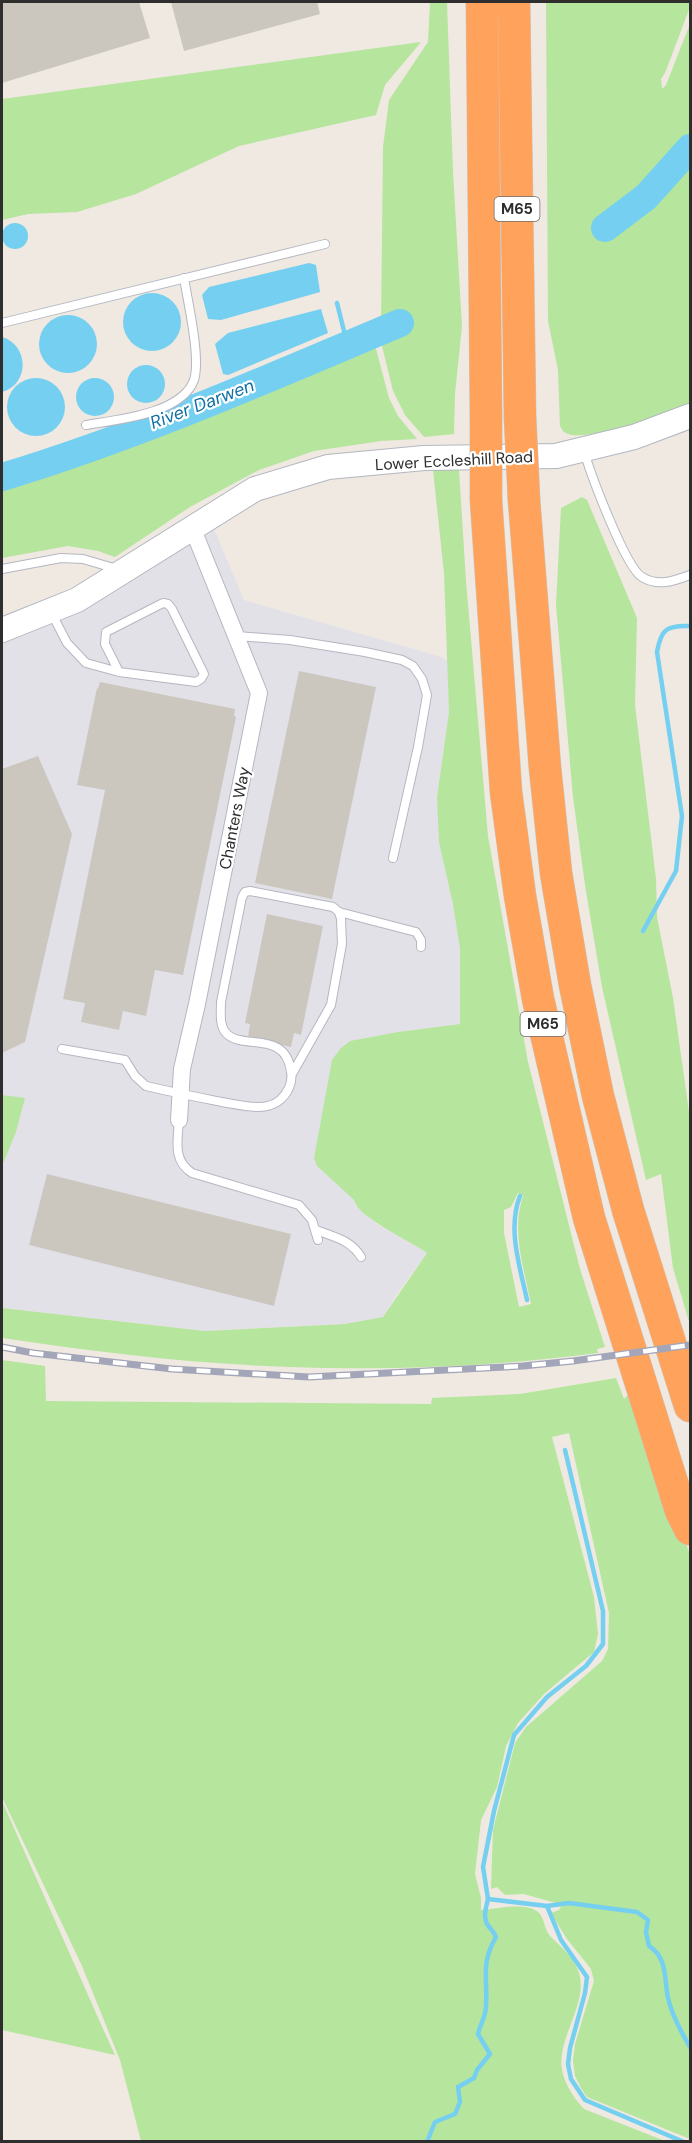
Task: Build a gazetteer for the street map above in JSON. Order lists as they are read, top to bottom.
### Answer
{
  "streets": {
    "highway": ["M65"],
    "street": ["Lower Eccleshill Road", "Chanters Way"]
  },
  "crossings": [
    ["Lower Eccleshill Road", "Chanters Way"]
  ],
  "water": ["River Darwen"]
}
